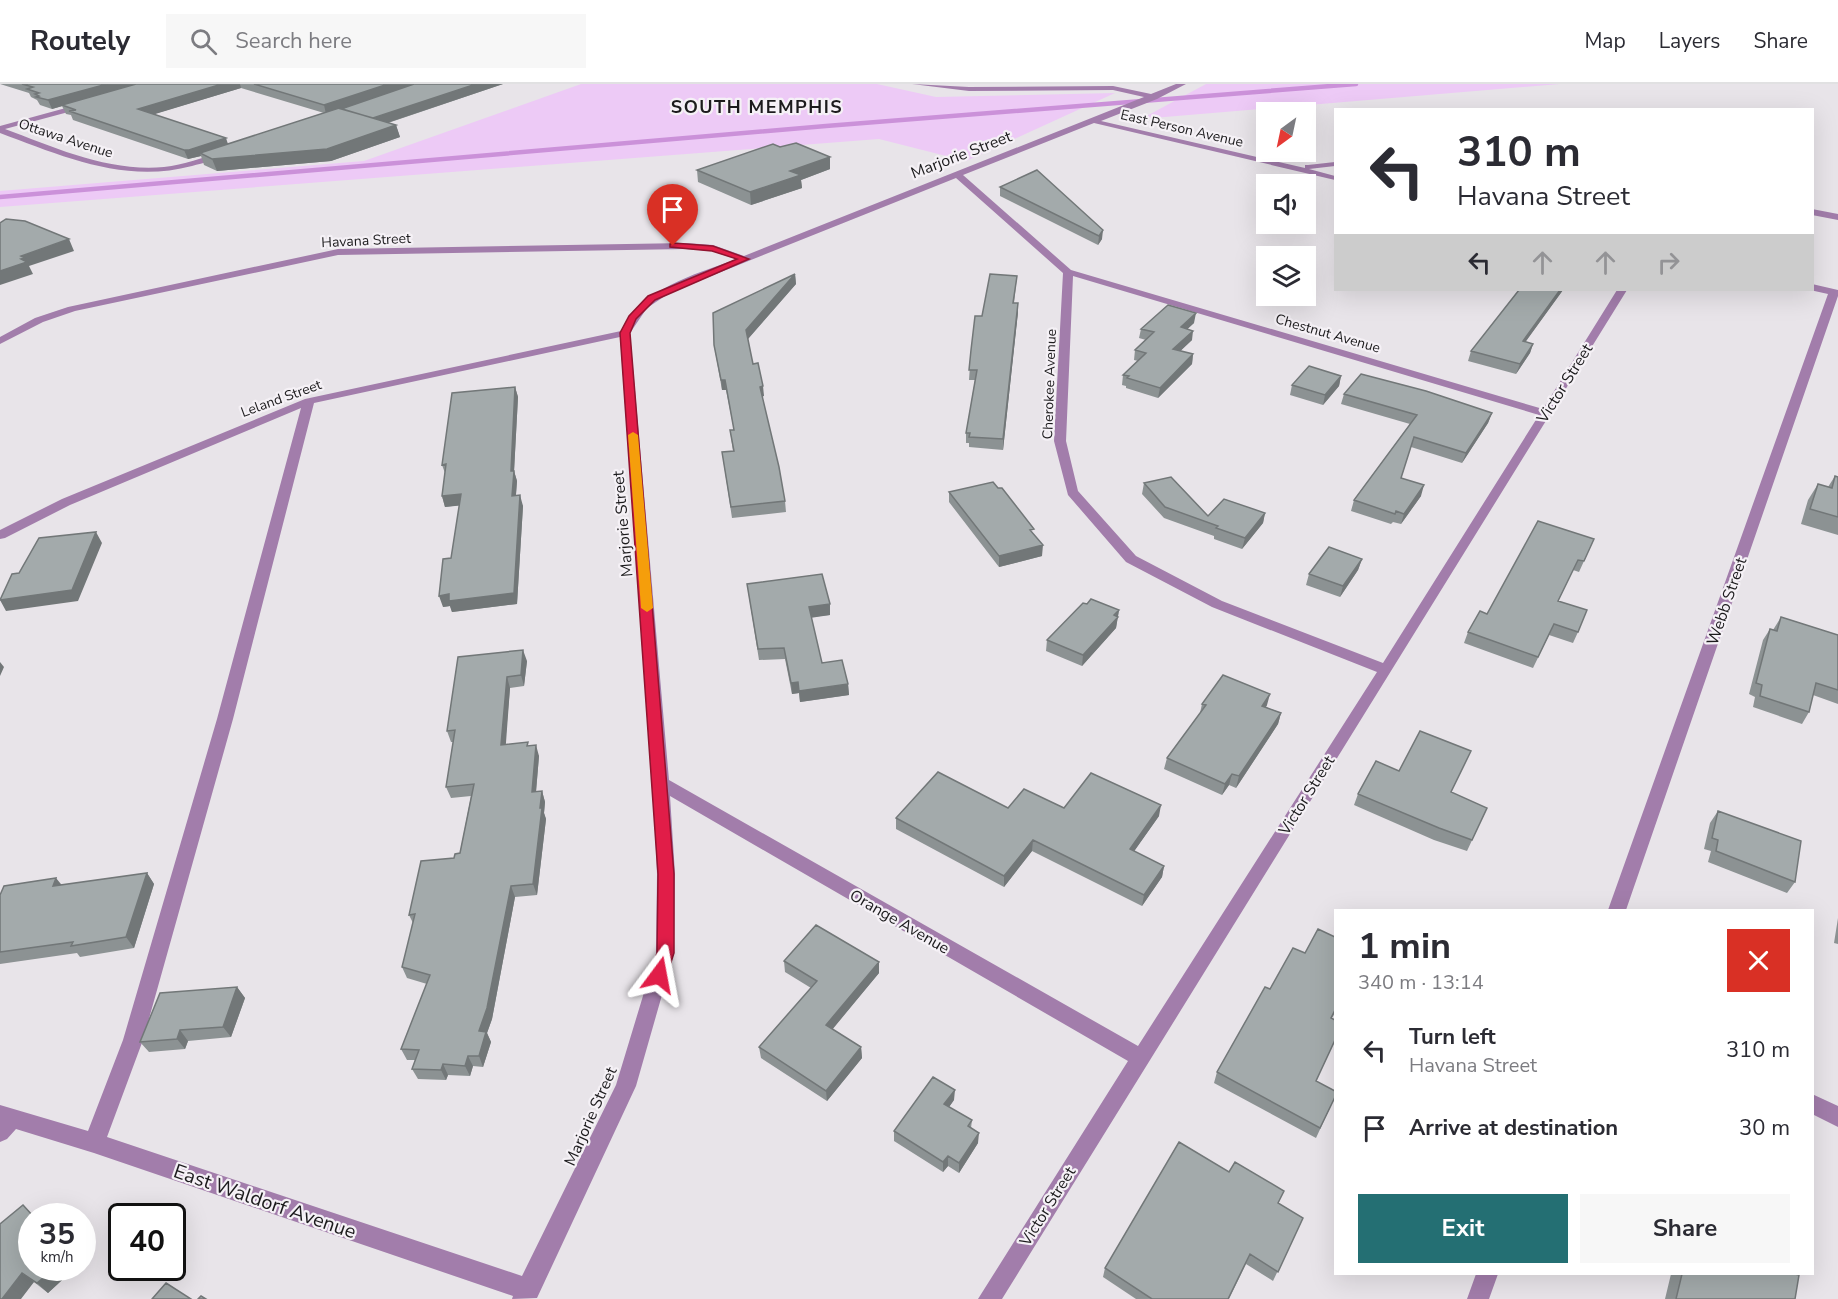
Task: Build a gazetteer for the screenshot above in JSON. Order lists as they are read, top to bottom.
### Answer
{
  "streets": {
    "street": [
      "East Person Avenue",
      "Ottawa Avenue",
      "Marjorie Street",
      "Havana Street",
      "Chestnut Avenue",
      "Victor Street",
      "Cherokee Avenue",
      "Leland Street",
      "Webb Street",
      "Orange Avenue",
      "East Waldorf Avenue"
    ]
  },
  "crossings": [
    ["East Person Avenue", "Marjorie Street"],
    ["Marjorie Street", "Havana Street"],
    ["Marjorie Street", "Leland Street"],
    ["Marjorie Street", "Orange Avenue"],
    ["Marjorie Street", "East Waldorf Avenue"],
    ["Chestnut Avenue", "Victor Street"],
    ["Chestnut Avenue", "Cherokee Avenue"],
    ["Victor Street", "Cherokee Avenue"],
    ["Victor Street", "Orange Avenue"]
  ],
  "districts": ["SOUTH MEMPHIS"],
  "north": "bottom left",
  "page": {
    "header": "Routely",
    "search": "Search here",
    "nav": ["Map", "Layers", "Share"],
    "turn": ["310 m", "Havana Street"],
    "heading": ["1 min", "340 m · 13:14"],
    "list": [
      {
        "name": "Turn left",
        "note": "Havana Street",
        "value": "310 m"
      },
      {
        "name": "Arrive at destination",
        "value": "30 m"
      }
    ],
    "buttons": ["Exit", "Share"],
    "speed": "35 km/h",
    "limit": "40"
  }
}
